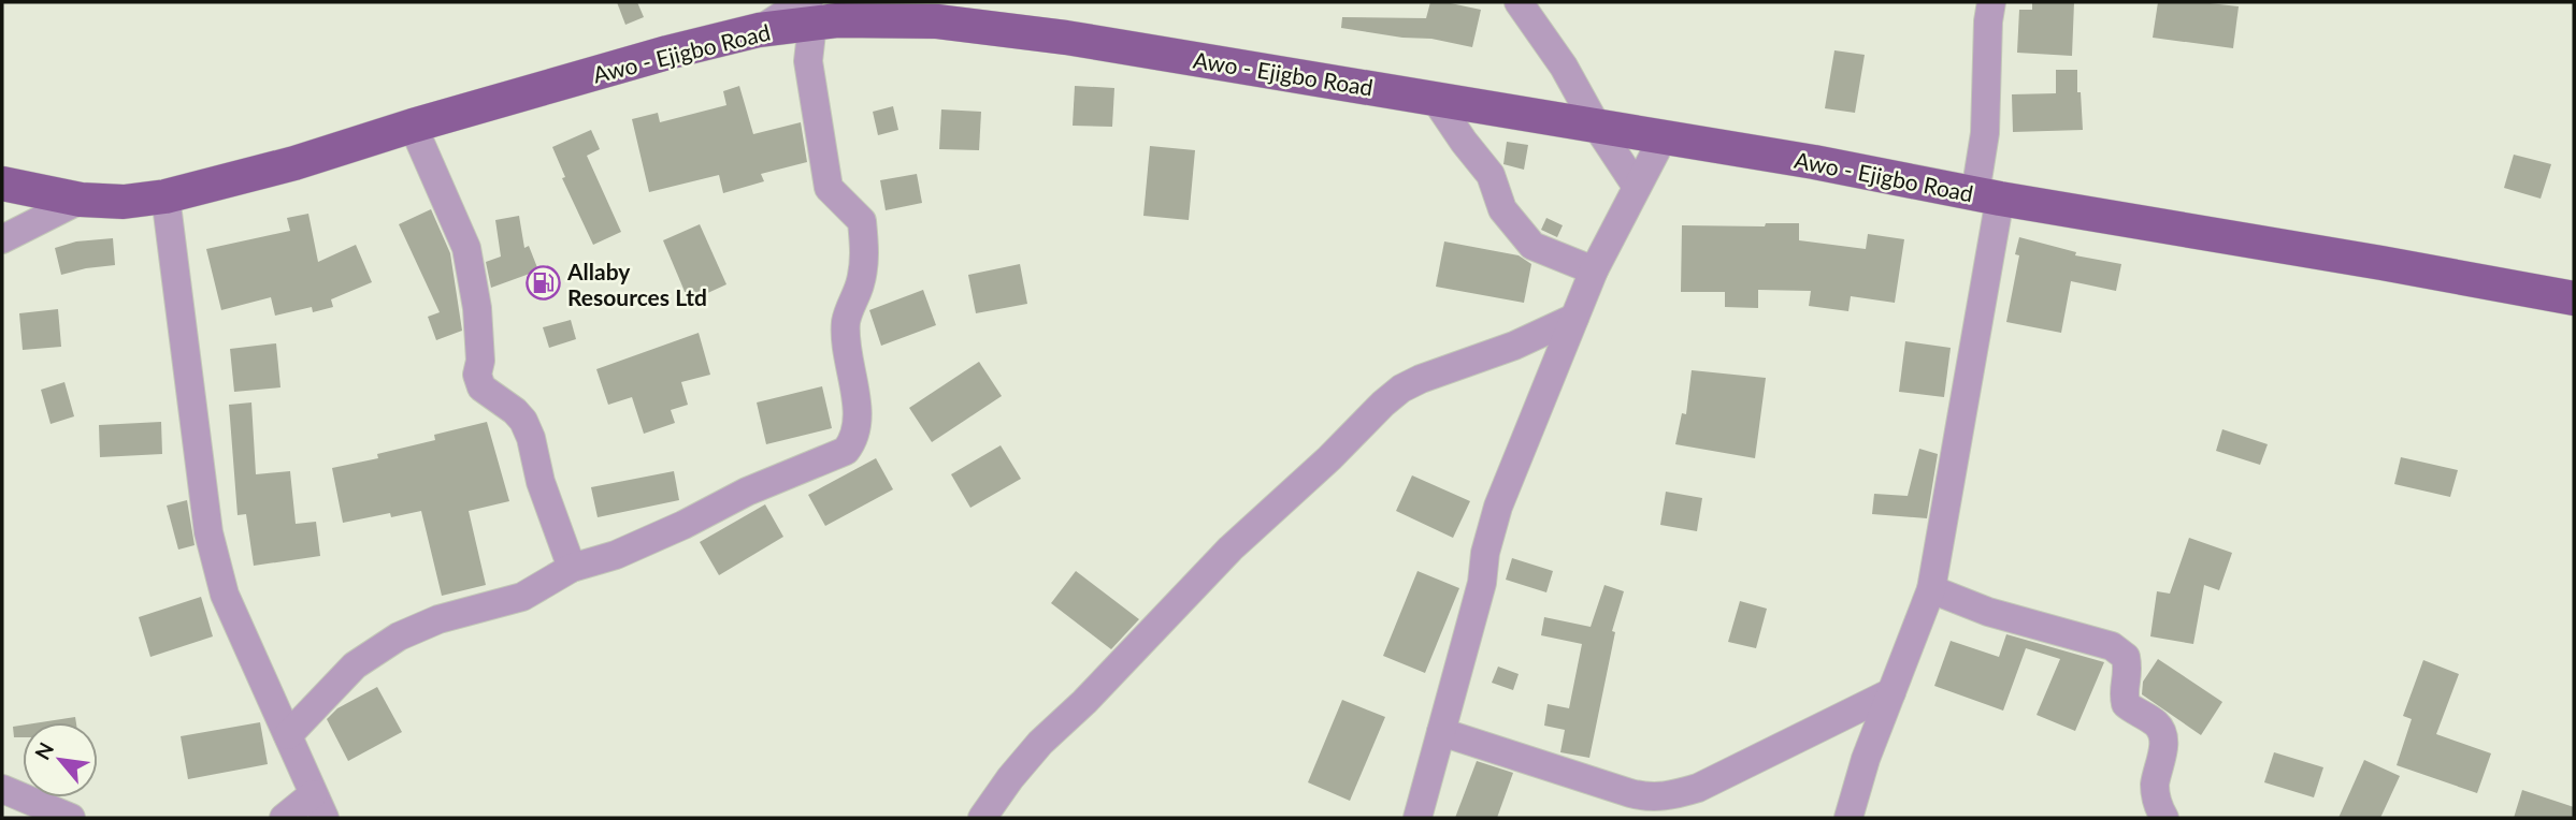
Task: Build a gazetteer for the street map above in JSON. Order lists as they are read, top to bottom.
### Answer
{
  "streets": {
    "main road": ["Awo - Ejigbo Road"]
  },
  "places": {
    "fuel station": ["Allaby Resources Ltd"]
  },
  "north": "top left"
}
